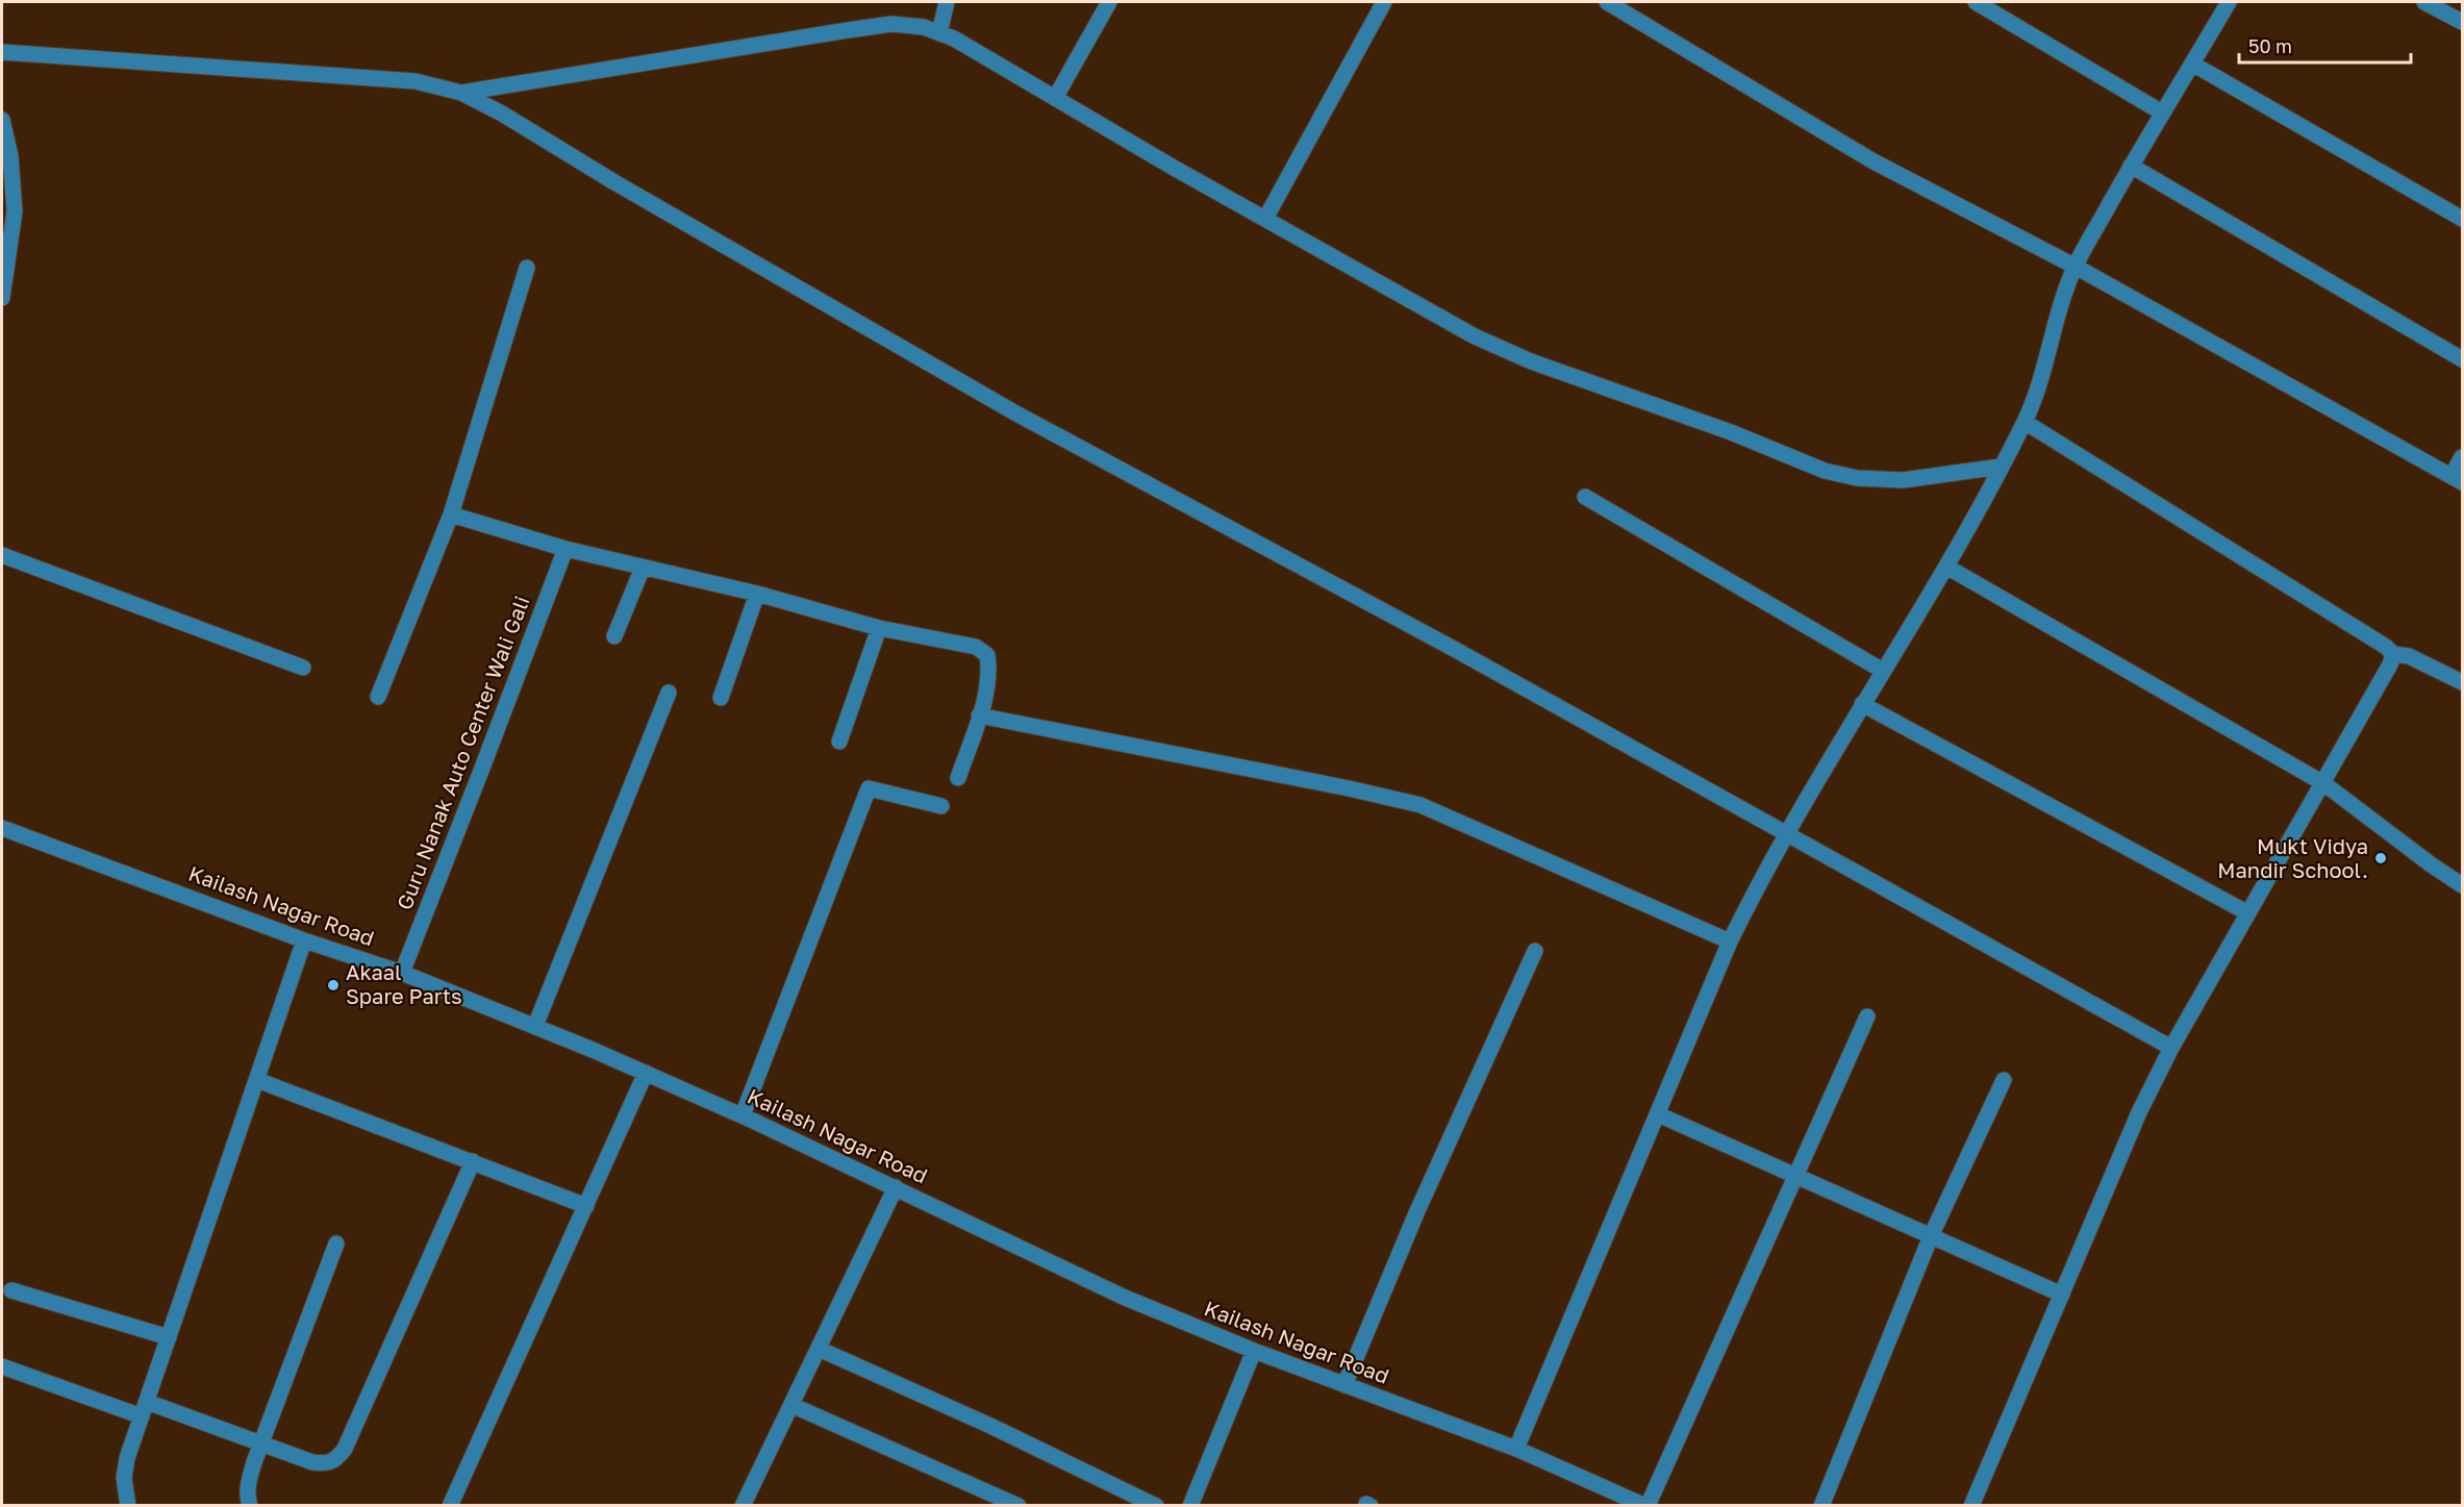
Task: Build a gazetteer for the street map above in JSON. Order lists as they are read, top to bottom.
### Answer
{
  "streets": {
    "street": ["Guru Nanak Auto Center Wali Gali", "Kailash Nagar Road"]
  },
  "crossings": [
    ["Guru Nanak Auto Center Wali Gali", "Kailash Nagar Road"]
  ],
  "places": ["Mukt Vidya Mandir School.", "Akaal Spare Parts"],
  "scale_bar": "50 m"
}
